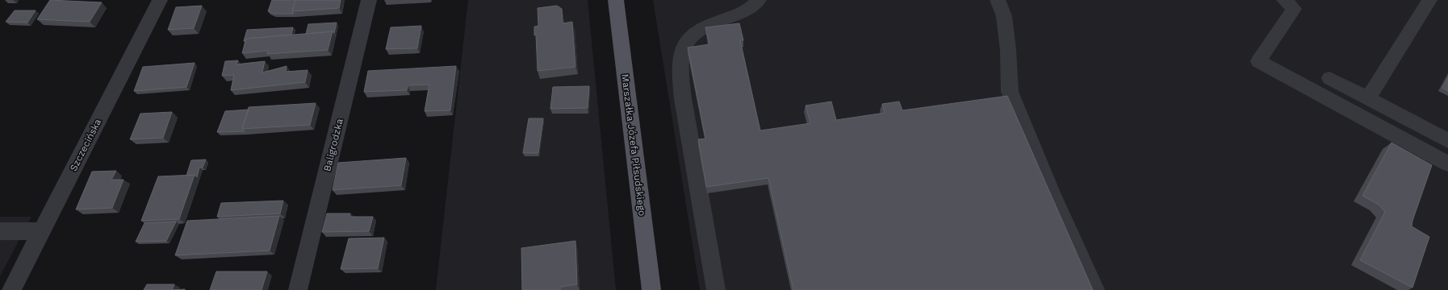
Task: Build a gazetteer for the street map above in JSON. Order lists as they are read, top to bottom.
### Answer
{
  "streets": {
    "main road": ["Marszałka Józefa Piłsudskiego"],
    "street": ["Szczecińska", "Baligrodzka"]
  }
}
